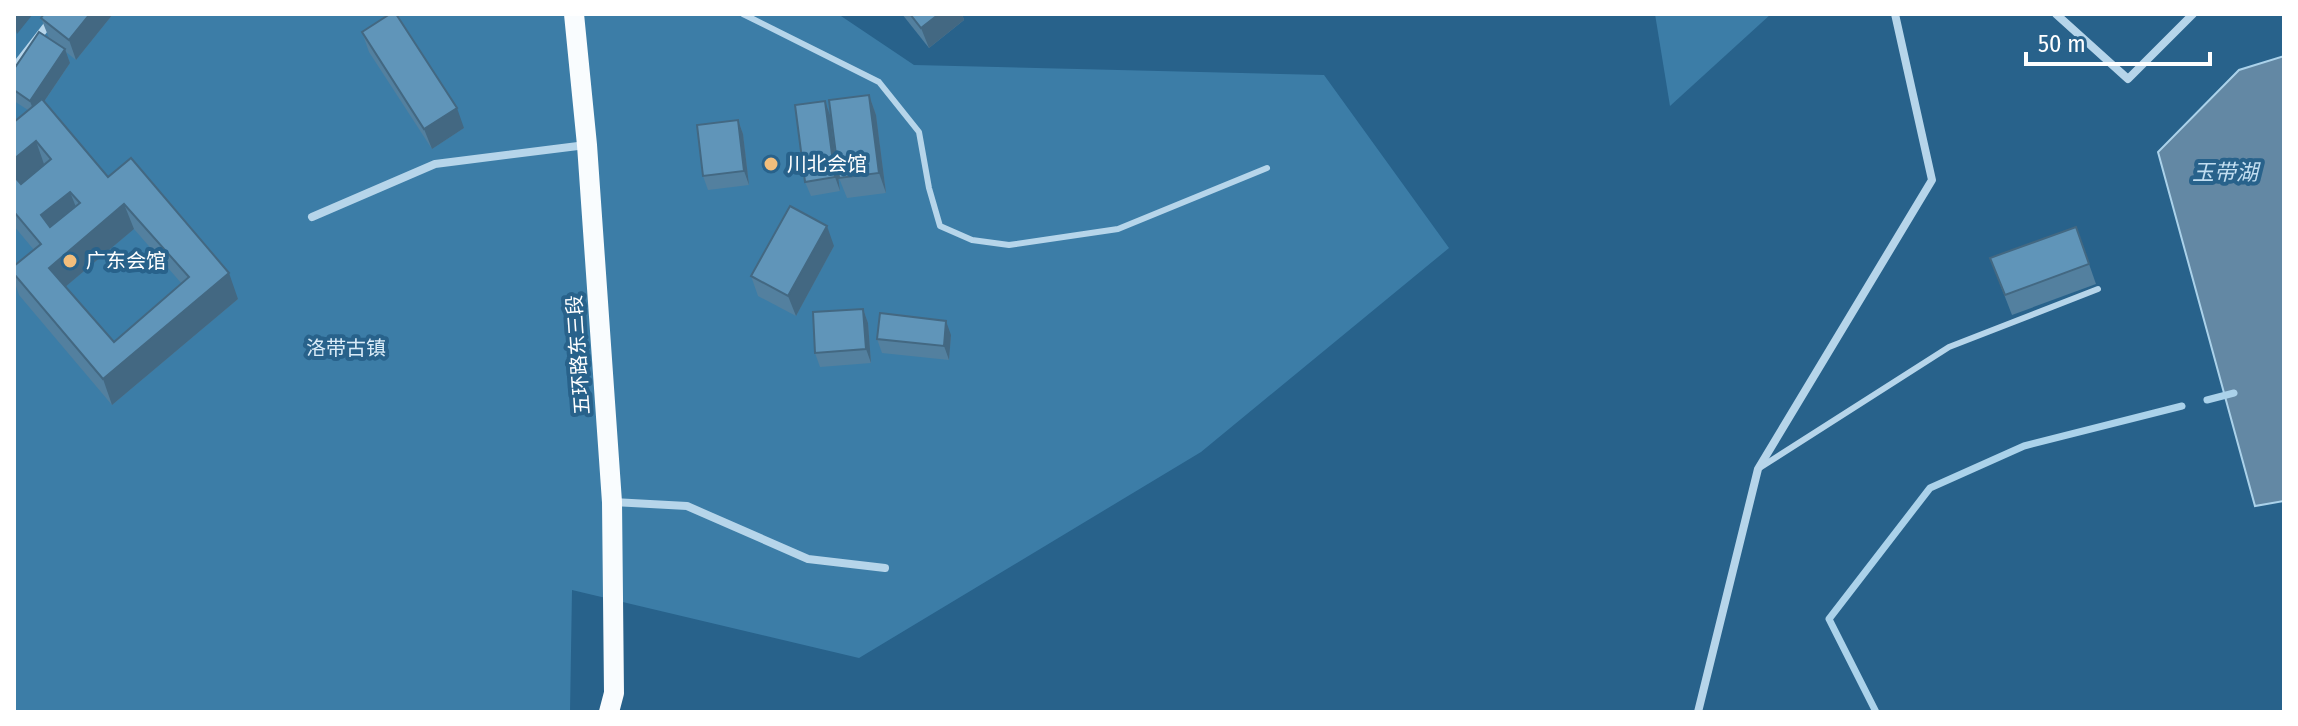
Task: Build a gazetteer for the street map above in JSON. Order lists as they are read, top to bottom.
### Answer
{
  "streets": {
    "main road": ["五环路东三段"]
  },
  "water": ["玉带湖"],
  "parks": ["洛带古镇"],
  "places": ["川北会馆", "广东会馆"],
  "scale_bar": "50 m"
}
